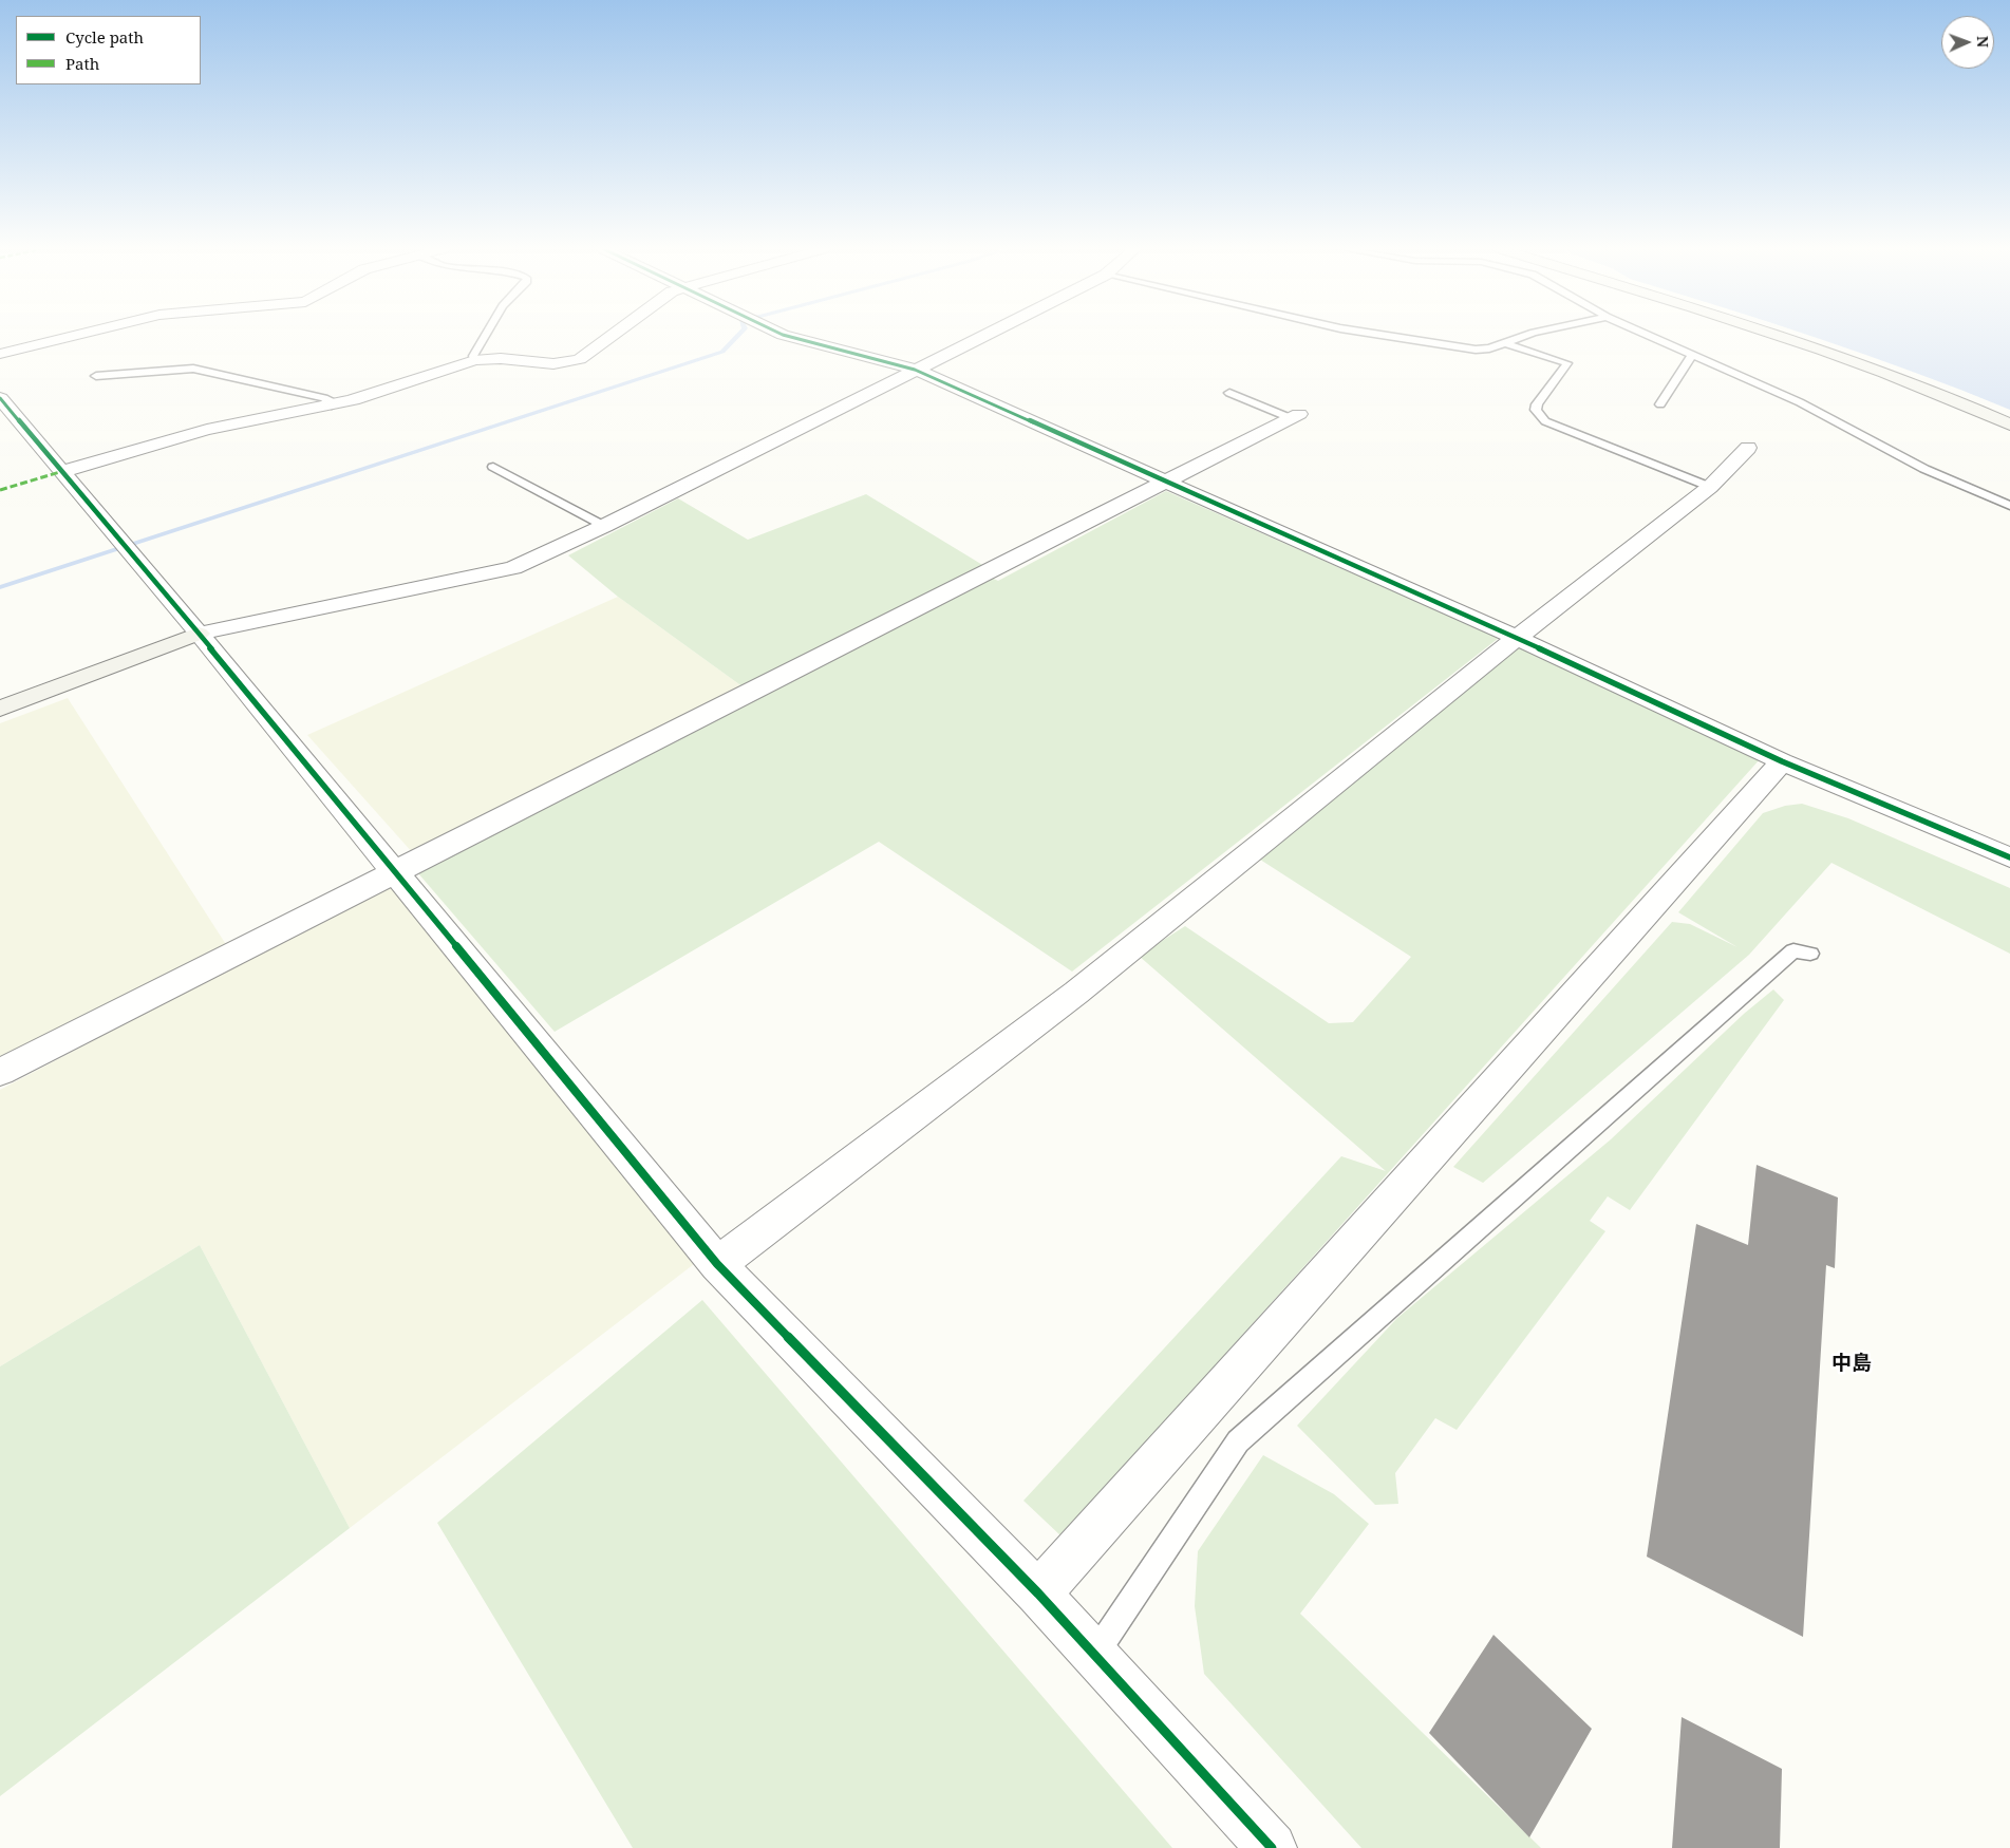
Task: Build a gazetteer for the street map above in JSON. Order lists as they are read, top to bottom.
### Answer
{
  "districts": ["中島"],
  "legend": ["Cycle path", "Path"],
  "north": "right"
}
